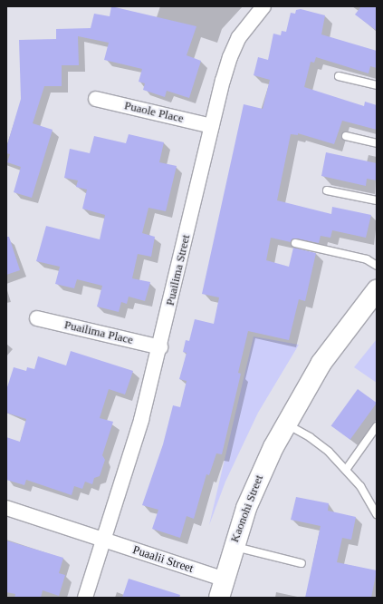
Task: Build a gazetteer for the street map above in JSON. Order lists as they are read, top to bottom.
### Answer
{
  "streets": {
    "street": [
      "Puaole Place",
      "Puailima Street",
      "Puailima Place",
      "Kaonohi Street",
      "Puaalii Street"
    ]
  },
  "crossings": [
    ["Puaole Place", "Puailima Street"],
    ["Puailima Street", "Puailima Place"],
    ["Puailima Street", "Puaalii Street"],
    ["Kaonohi Street", "Puaalii Street"]
  ]
}
